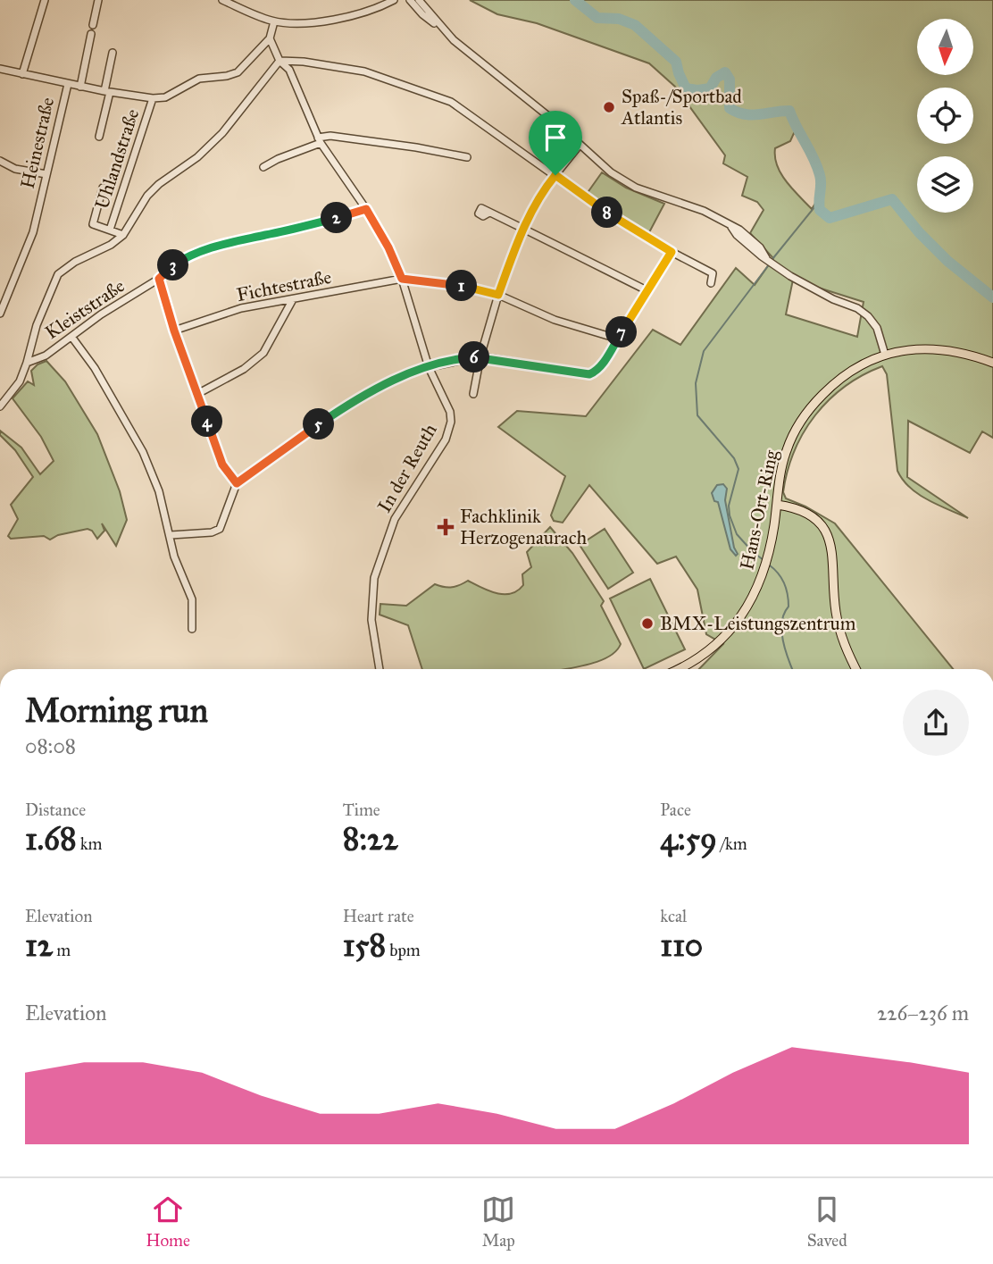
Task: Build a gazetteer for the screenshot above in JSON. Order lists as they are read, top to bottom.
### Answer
{
  "streets": {
    "main road": ["Hans-Ort-Ring"],
    "street": [
      "Heinestraße",
      "Uhlandstraße",
      "Fichtestraße",
      "Kleiststraße",
      "In der Reuth"
    ]
  },
  "places": {
    "other": ["Spaß-/Sportbad Atlantis", "BMX-Leistungszentrum"],
    "health": ["Fachklinik Herzogenaurach"]
  },
  "north": "bottom",
  "page": {
    "pins": [
      "8",
      "2",
      "3",
      "1",
      "7",
      "6",
      "4",
      "5"
    ],
    "heading": ["Morning run", "08:08"],
    "stats": [
      ["Distance", "1.68 km"],
      ["Time", "8:22"],
      ["Pace", "4:59 /km"],
      ["Elevation", "12 m"],
      ["Heart rate", "158 bpm"],
      ["kcal", "110"]
    ],
    "chart": ["Elevation", "226–236 m"],
    "tabs": ["Home", "Map", "Saved"]
  }
}
